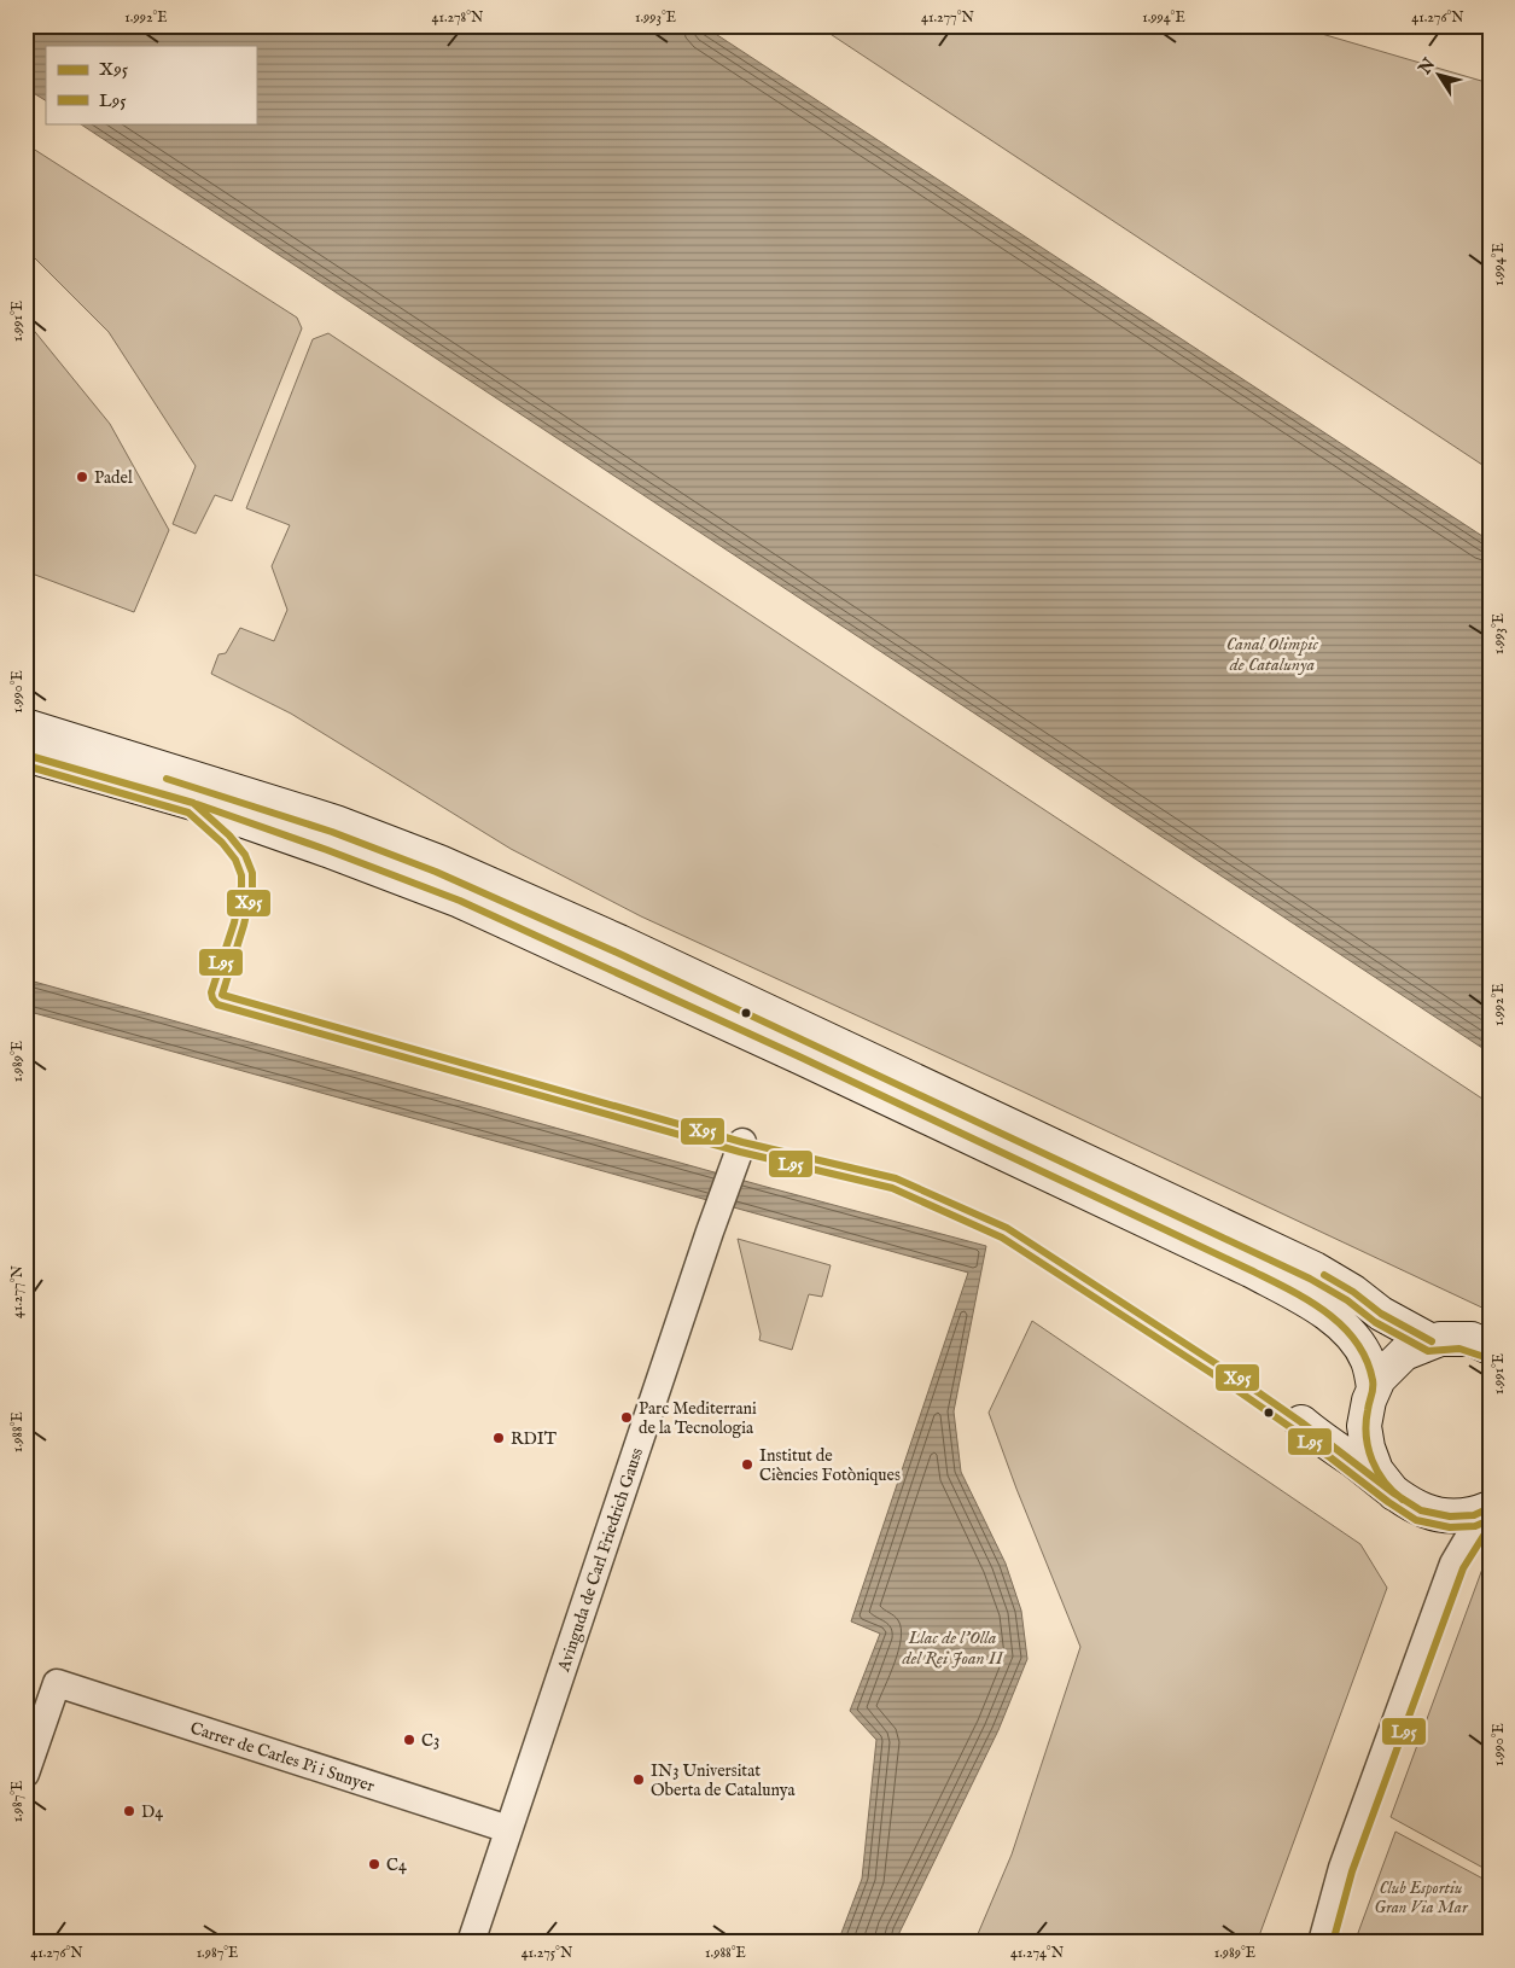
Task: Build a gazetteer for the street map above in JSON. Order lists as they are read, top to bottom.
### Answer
{
  "streets": {
    "street": ["Avinguda de Carl Friedrich Gauss", "Carrer de Carles Pi i Sunyer"]
  },
  "crossings": [
    ["Avinguda de Carl Friedrich Gauss", "Carrer de Carles Pi i Sunyer"]
  ],
  "water": ["Canal Olimpic de Catalunya", "Llac de l'Olla del Rei Joan II"],
  "parks": ["Club Esportiu Gran Via Mar"],
  "places": [
    "Padel",
    "Parc Mediterrani de la Tecnologia",
    "RDIT",
    "Institut de Ciències Fotòniques",
    "C3",
    "IN3 Universitat Oberta de Catalunya",
    "D4",
    "C4"
  ],
  "lines": ["transit line X95", "transit line L95"],
  "legend": ["X95", "L95"],
  "north": "top left",
  "coordinates": [
    "1.992°E",
    "41.278°N",
    "1.993°E",
    "41.277°N",
    "1.994°E",
    "41.276°N",
    "1.991°E",
    "1.990°E",
    "1.989°E",
    "1.988°E",
    "1.987°E",
    "41.275°N",
    "41.274°N"
  ]
}
